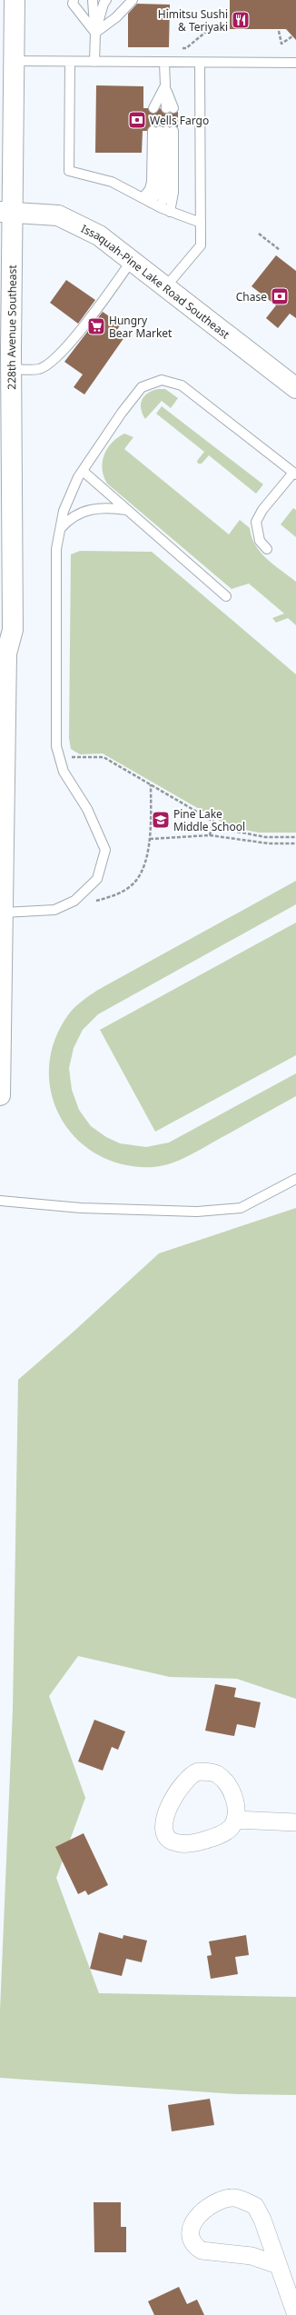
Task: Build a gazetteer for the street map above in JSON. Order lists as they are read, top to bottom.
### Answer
{
  "streets": {
    "main road": ["Issaquah-Pine Lake Road Southeast", "228th Avenue Southeast"]
  },
  "crossings": [
    ["Issaquah-Pine Lake Road Southeast", "228th Avenue Southeast"]
  ],
  "places": {
    "restaurant": ["Himitsu Sushi & Teriyaki"],
    "bank": ["Wells Fargo", "Chase"],
    "supermarket": ["Hungry Bear Market"],
    "school or university": ["Pine Lake Middle School"]
  }
}
